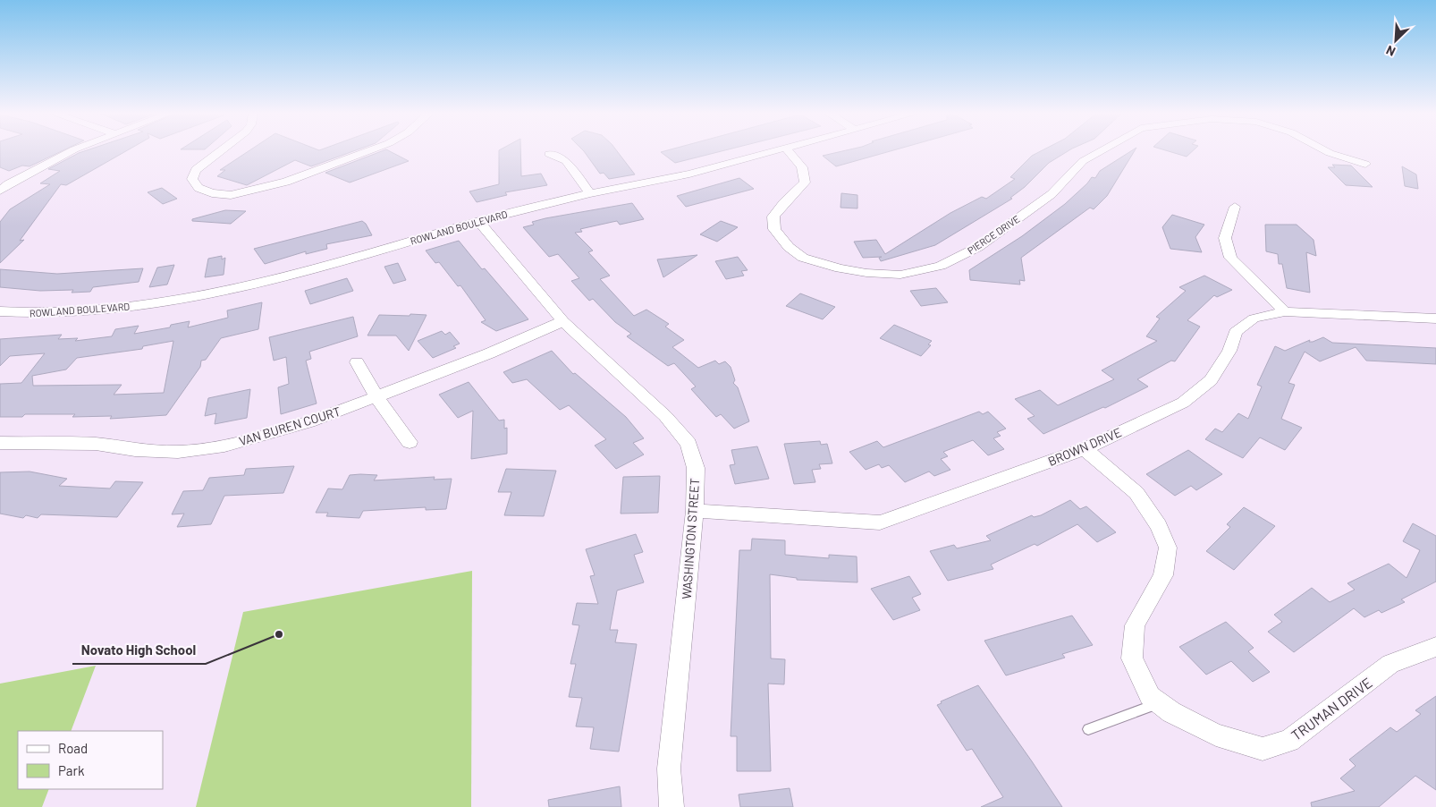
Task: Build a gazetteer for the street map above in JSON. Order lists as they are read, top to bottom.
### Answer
{
  "streets": {
    "street": [
      "ROWLAND BOULEVARD",
      "PIERCE DRIVE",
      "VAN BUREN COURT",
      "BROWN DRIVE",
      "WASHINGTON STREET",
      "TRUMAN DRIVE"
    ]
  },
  "crossings": [
    ["ROWLAND BOULEVARD", "WASHINGTON STREET"],
    ["VAN BUREN COURT", "WASHINGTON STREET"],
    ["BROWN DRIVE", "WASHINGTON STREET"],
    ["BROWN DRIVE", "TRUMAN DRIVE"]
  ],
  "places": ["Novato High School"],
  "legend": ["Road", "Park"],
  "north": "bottom left"
}
